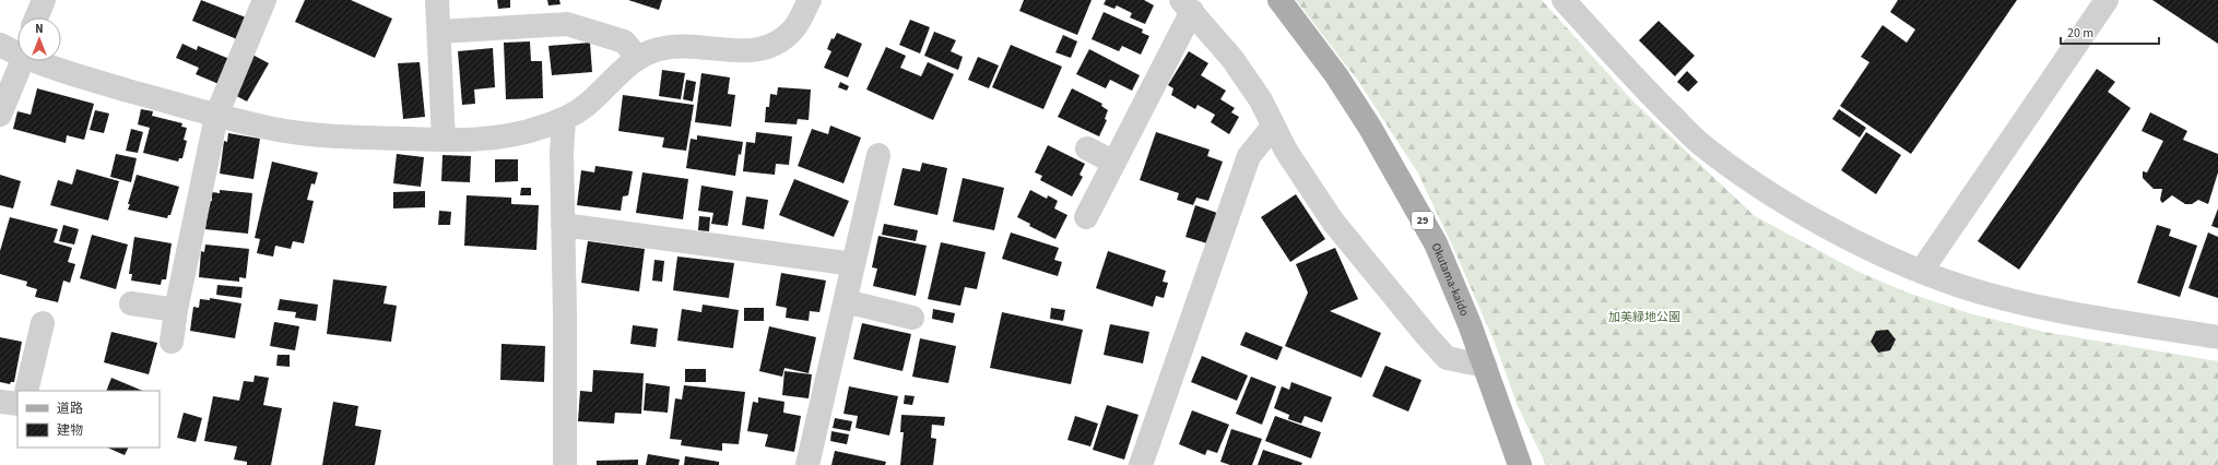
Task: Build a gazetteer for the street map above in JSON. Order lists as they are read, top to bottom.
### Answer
{
  "streets": {
    "main road": ["29", "Okutama-kaido"]
  },
  "parks": ["加美緑地公園"],
  "legend": ["道路", "建物"],
  "scale_bar": "20 m",
  "north": "top"
}
